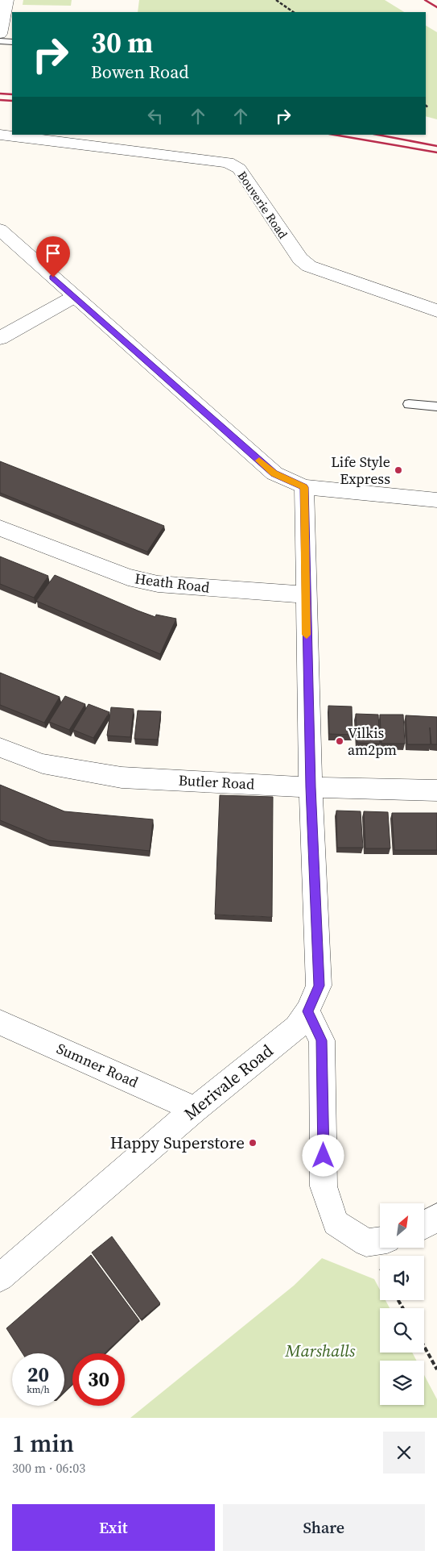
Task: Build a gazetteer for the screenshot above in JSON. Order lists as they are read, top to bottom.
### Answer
{
  "streets": {
    "street": [
      "Bouverie Road",
      "Heath Road",
      "Butler Road",
      "Sumner Road",
      "Merivale Road"
    ]
  },
  "crossings": [
    ["Heath Road", "Merivale Road"],
    ["Butler Road", "Merivale Road"],
    ["Sumner Road", "Merivale Road"]
  ],
  "parks": ["Marshalls"],
  "places": ["Life Style Express", "Vilkis am2pm", "Happy Superstore"],
  "north": "top right",
  "page": {
    "turn": ["30 m", "Bowen Road"],
    "speed": "20 km/h",
    "limit": "30",
    "heading": ["1 min", "300 m · 06:03"],
    "buttons": ["Exit", "Share"]
  }
}
